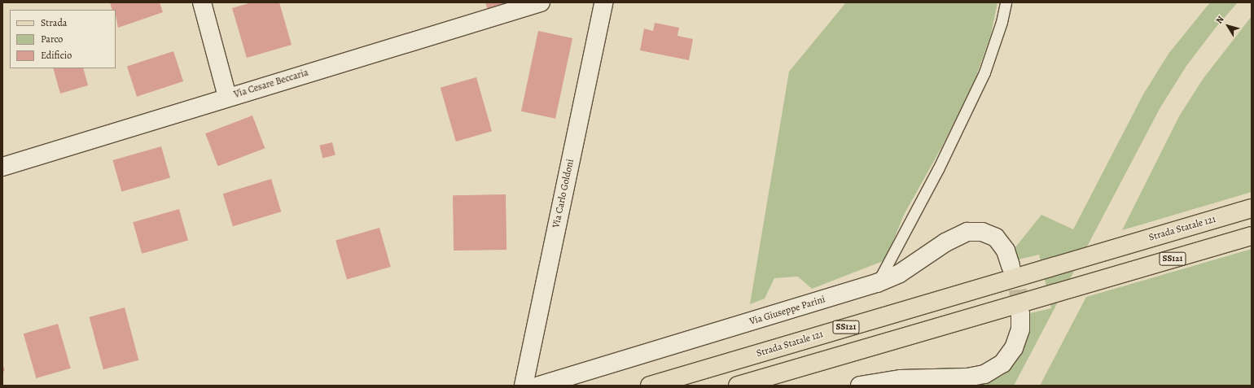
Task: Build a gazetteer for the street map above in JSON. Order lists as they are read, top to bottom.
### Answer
{
  "streets": {
    "main road": ["Strada Statale 121", "SS121"],
    "street": ["Via Cesare Beccaria", "Via Carlo Goldoni", "Via Giuseppe Parini"]
  },
  "legend": ["Strada", "Parco", "Edificio"],
  "north": "top left"
}
